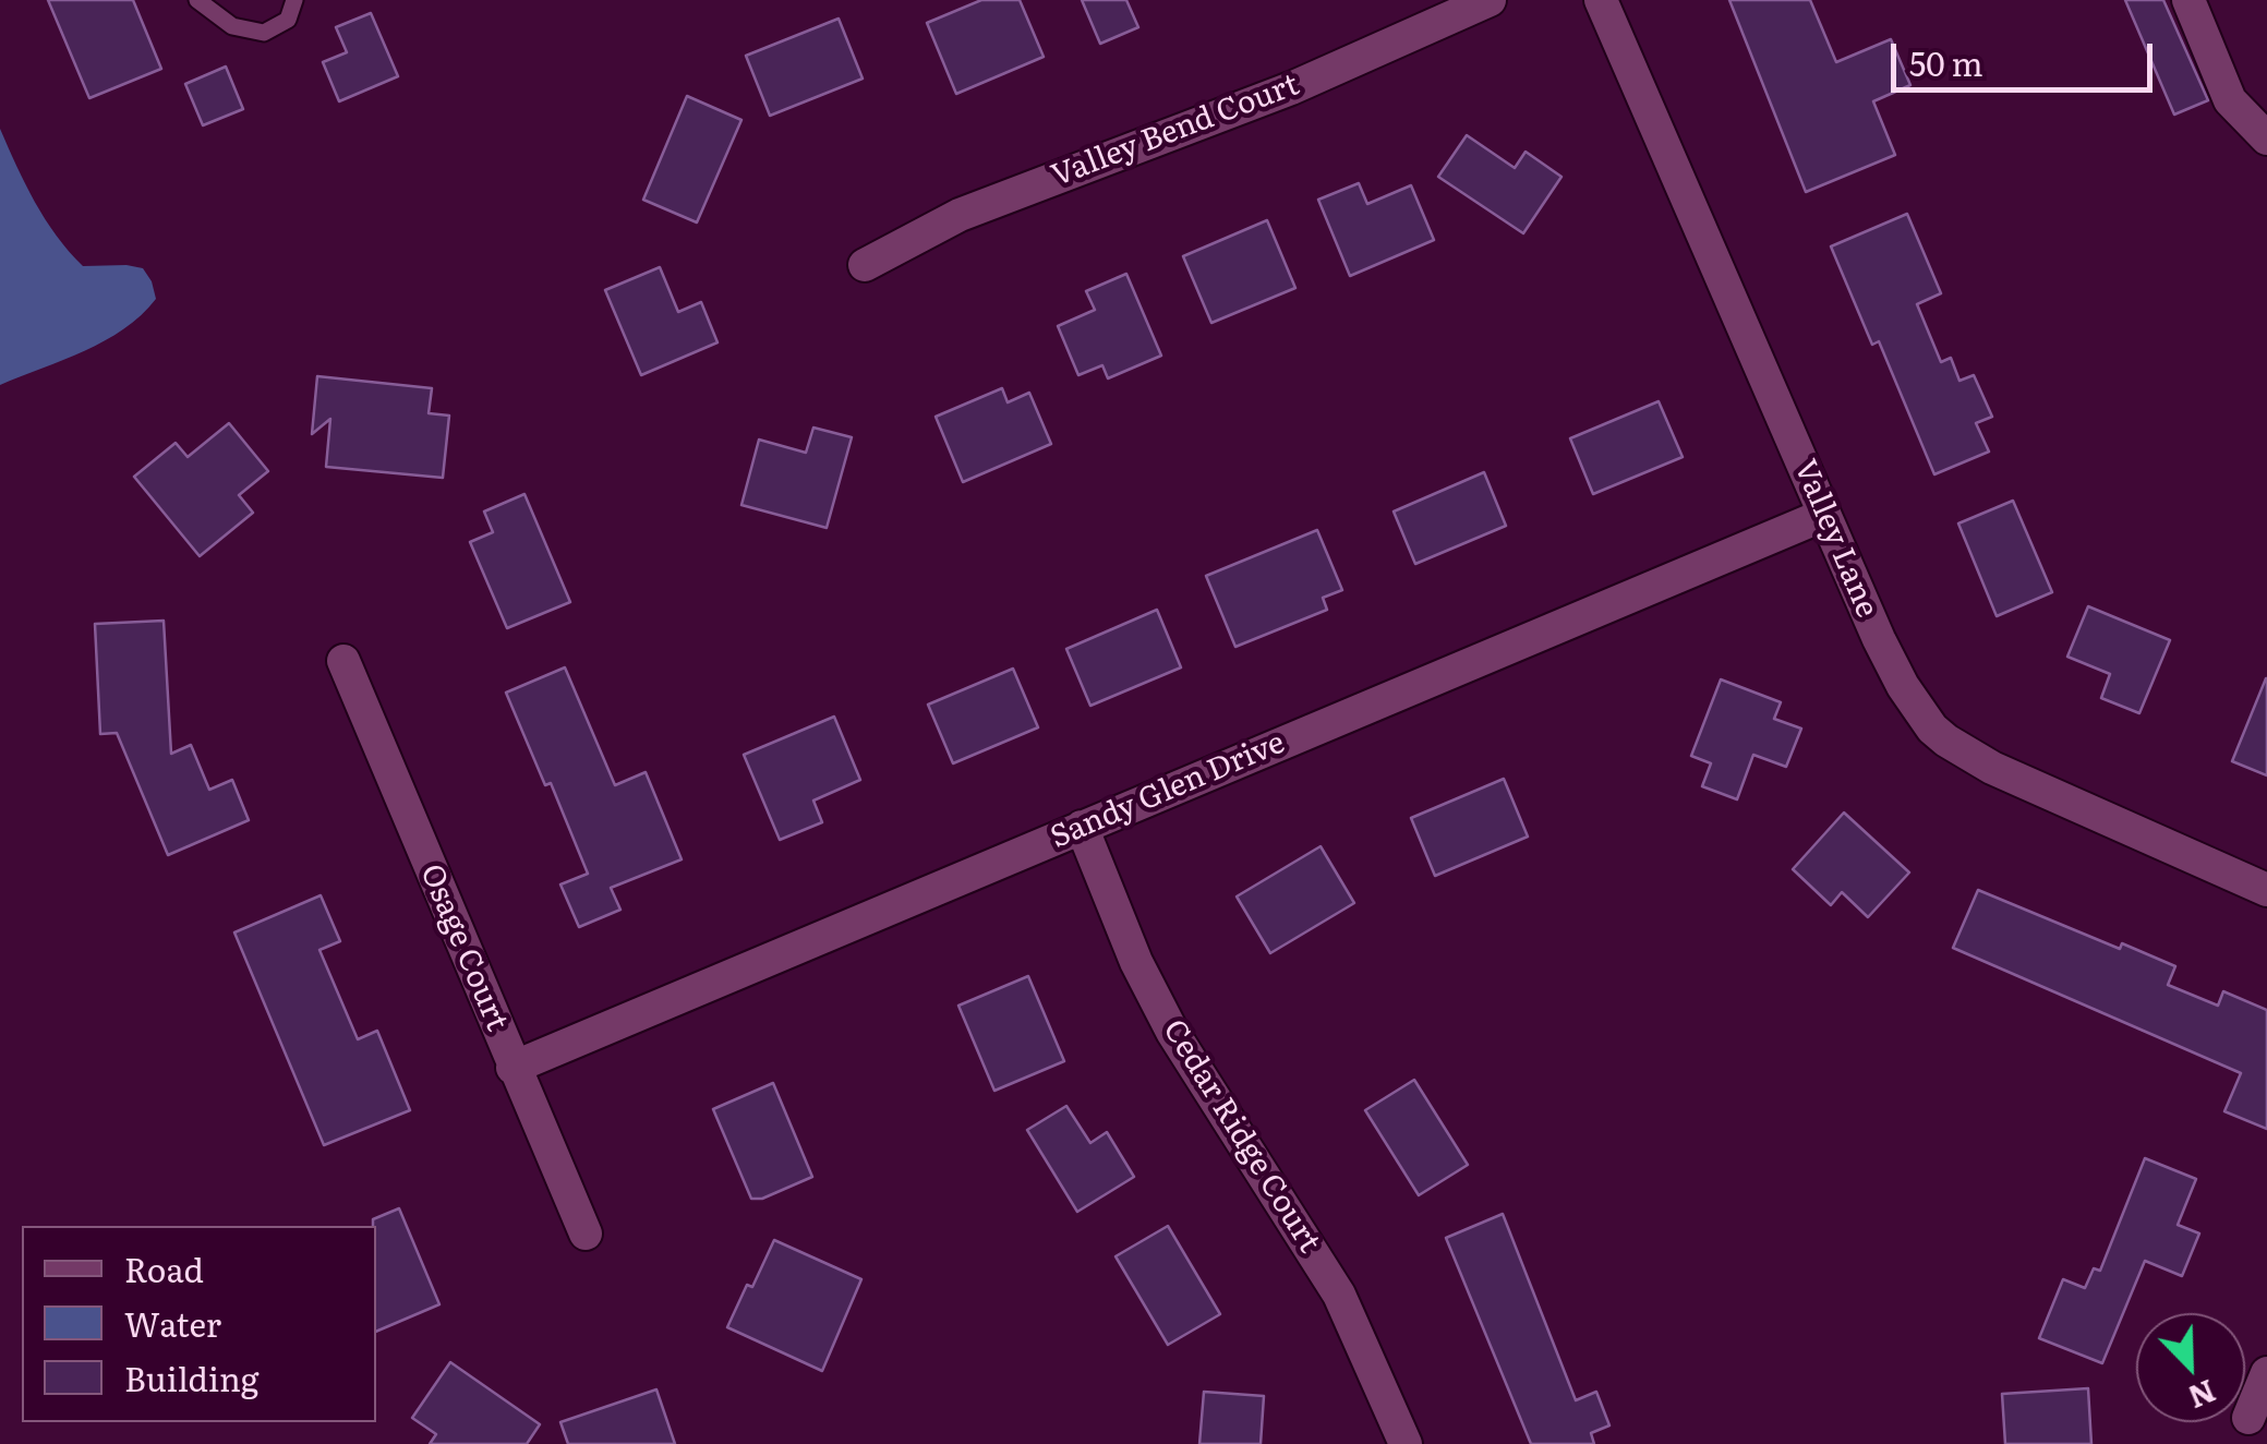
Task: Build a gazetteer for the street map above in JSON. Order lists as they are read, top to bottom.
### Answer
{
  "streets": {
    "street": [
      "Valley Bend Court",
      "Valley Lane",
      "Sandy Glen Drive",
      "Osage Court",
      "Cedar Ridge Court"
    ]
  },
  "crossings": [
    ["Valley Lane", "Sandy Glen Drive"],
    ["Sandy Glen Drive", "Osage Court"],
    ["Sandy Glen Drive", "Cedar Ridge Court"]
  ],
  "legend": ["Road", "Water", "Building"],
  "scale_bar": "50 m",
  "north": "bottom right"
}
